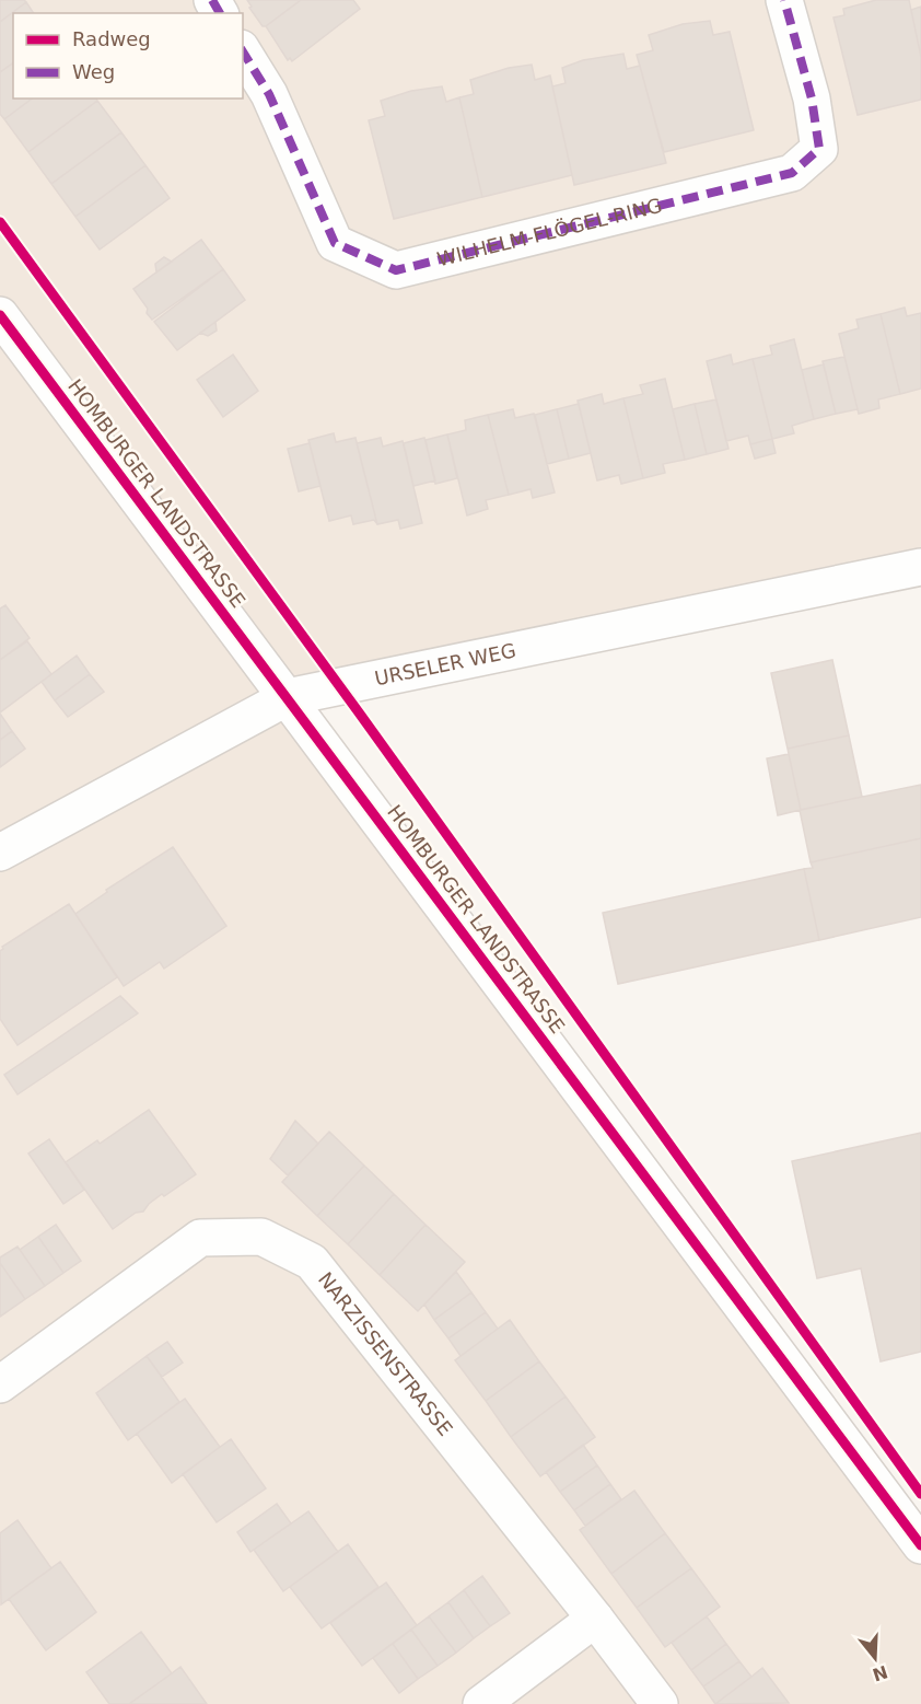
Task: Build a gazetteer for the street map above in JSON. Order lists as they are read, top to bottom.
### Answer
{
  "streets": {
    "street": [
      "WILHELM-FLÖGEL-RING",
      "HOMBURGER LANDSTRASSE",
      "URSELER WEG",
      "NARZISSENSTRASSE"
    ]
  },
  "crossings": [
    ["HOMBURGER LANDSTRASSE", "URSELER WEG"]
  ],
  "legend": ["Radweg", "Weg"],
  "north": "bottom"
}
